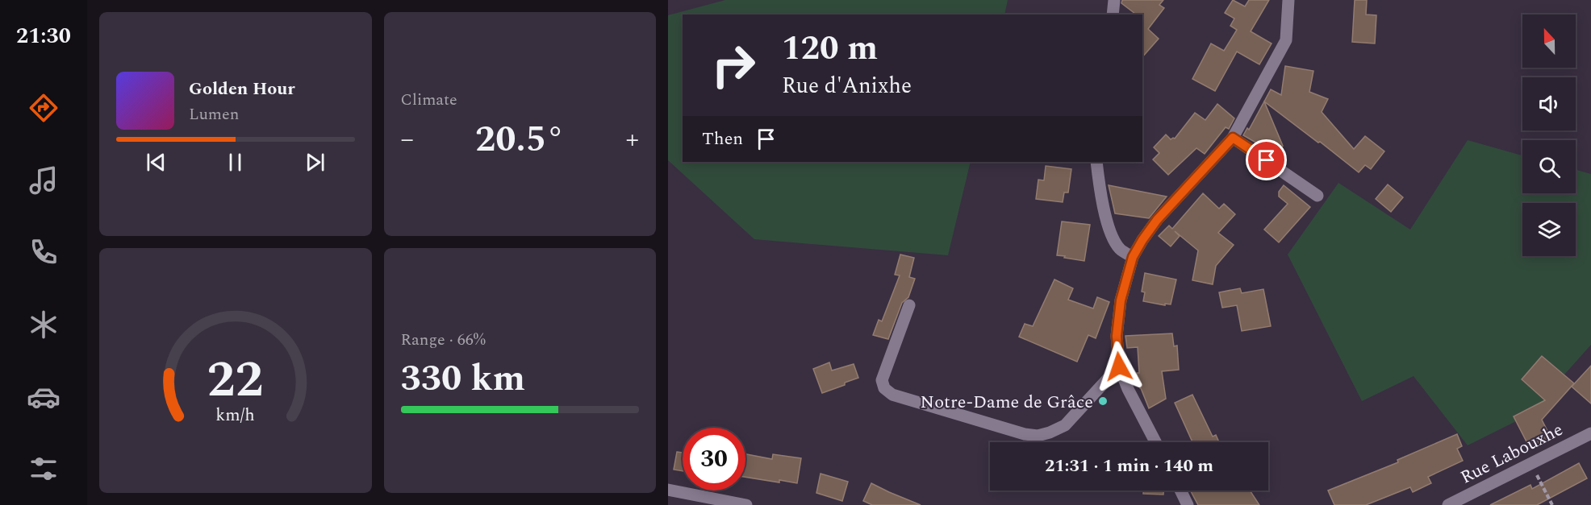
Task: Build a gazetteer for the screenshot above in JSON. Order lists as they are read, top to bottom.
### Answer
{
  "streets": {
    "street": ["Rue Labouxhe"]
  },
  "places": ["Notre-Dame de Grâce"],
  "north": "top",
  "page": {
    "tabs": "21:30",
    "tile": [
      "Climate",
      ["Range · 66%", "330 km"]
    ],
    "turn": ["120 m", "Rue d'Anixhe"],
    "song": ["Golden Hour", "Lumen"],
    "then": "Then",
    "heat": ["−", "20.5°", "+"],
    "limit": "30",
    "trip": "21:31 · 1 min · 140 m",
    "gauge": ["22", "km/h"]
  }
}
